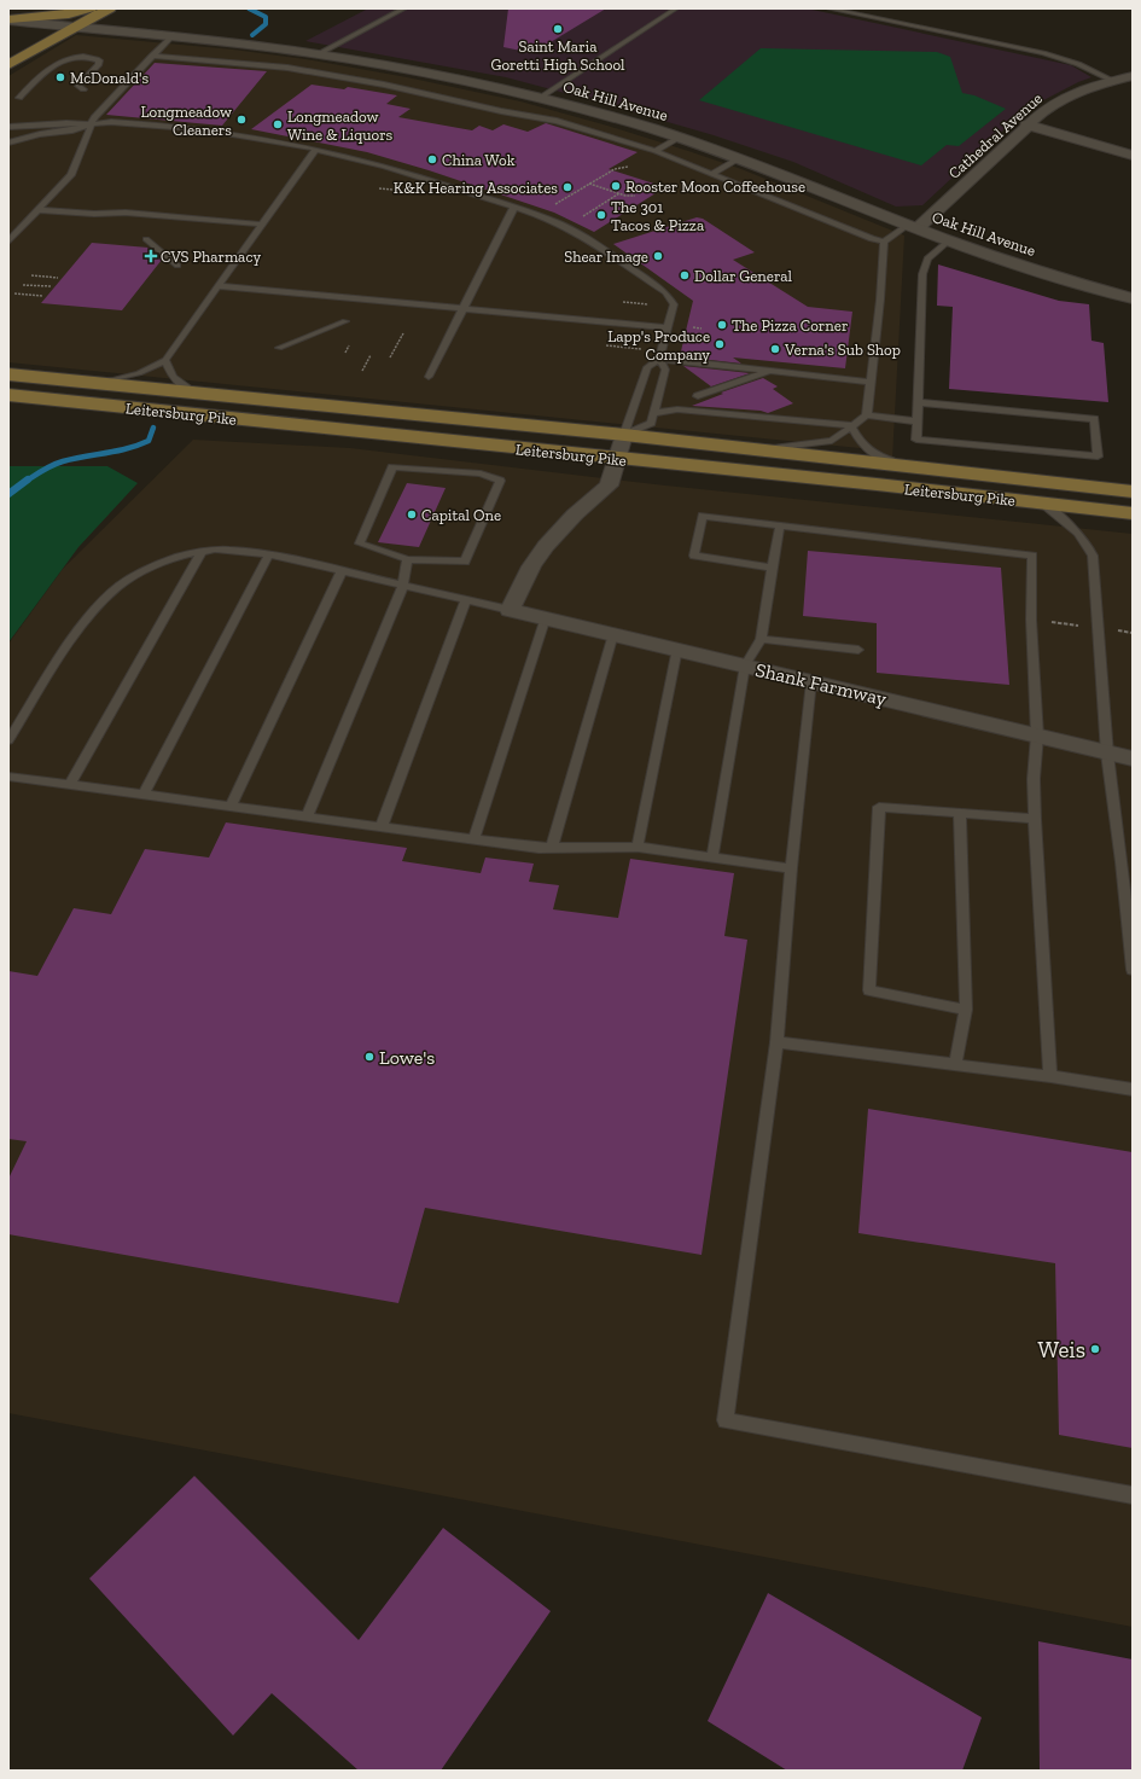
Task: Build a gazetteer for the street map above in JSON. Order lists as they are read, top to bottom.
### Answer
{
  "streets": {
    "main road": ["Leitersburg Pike"],
    "street": ["Oak Hill Avenue", "Cathedral Avenue", "Shank Farmway"]
  },
  "crossings": [
    ["Oak Hill Avenue", "Cathedral Avenue"]
  ],
  "places": {
    "other": [
      "Saint Maria Goretti High School",
      "McDonald's",
      "Longmeadow Cleaners",
      "Longmeadow Wine & Liquors",
      "China Wok",
      "Rooster Moon Coffeehouse",
      "K&K Hearing Associates",
      "The 301 Tacos & Pizza",
      "Shear Image",
      "Dollar General",
      "The Pizza Corner",
      "Lapp's Produce Company",
      "Verna's Sub Shop",
      "Capital One",
      "Lowe's",
      "Weis"
    ],
    "health": ["CVS Pharmacy"]
  }
}
